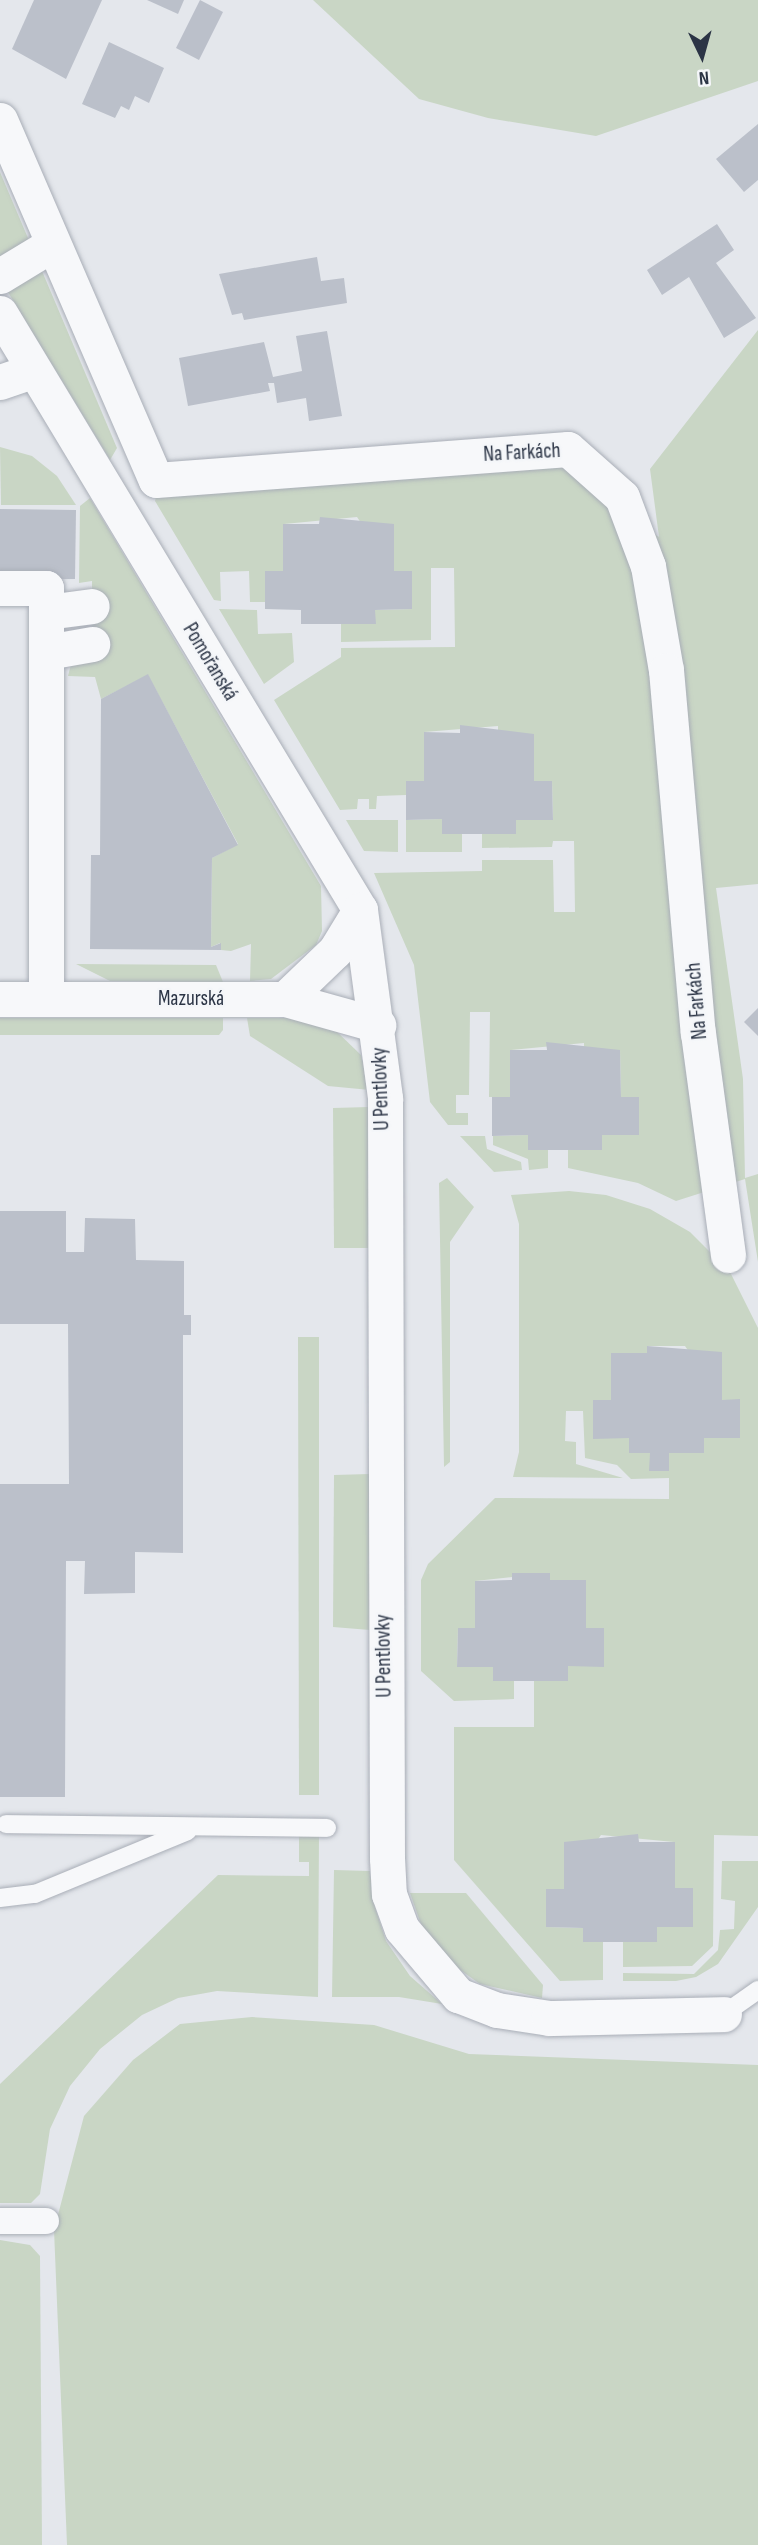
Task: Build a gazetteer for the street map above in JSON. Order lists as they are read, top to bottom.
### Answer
{
  "streets": {
    "street": [
      "Na Farkách",
      "Pomořanská",
      "Mazurská",
      "U Pentlovky"
    ]
  },
  "crossings": [
    ["Pomořanská", "Mazurská"],
    ["Pomořanská", "U Pentlovky"],
    ["Mazurská", "U Pentlovky"]
  ],
  "north": "bottom"
}
